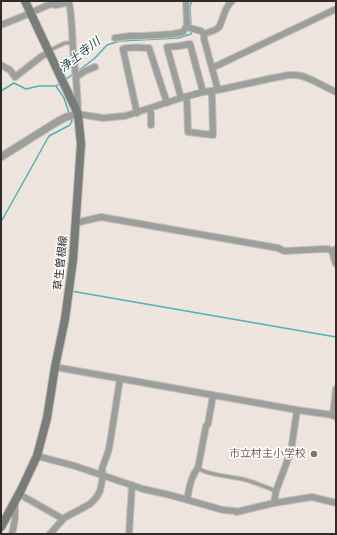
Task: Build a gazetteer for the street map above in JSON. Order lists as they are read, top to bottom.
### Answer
{
  "streets": {
    "main road": ["草生曽根線"]
  },
  "water": ["浄土寺川"],
  "places": ["市立村主小学校"]
}
